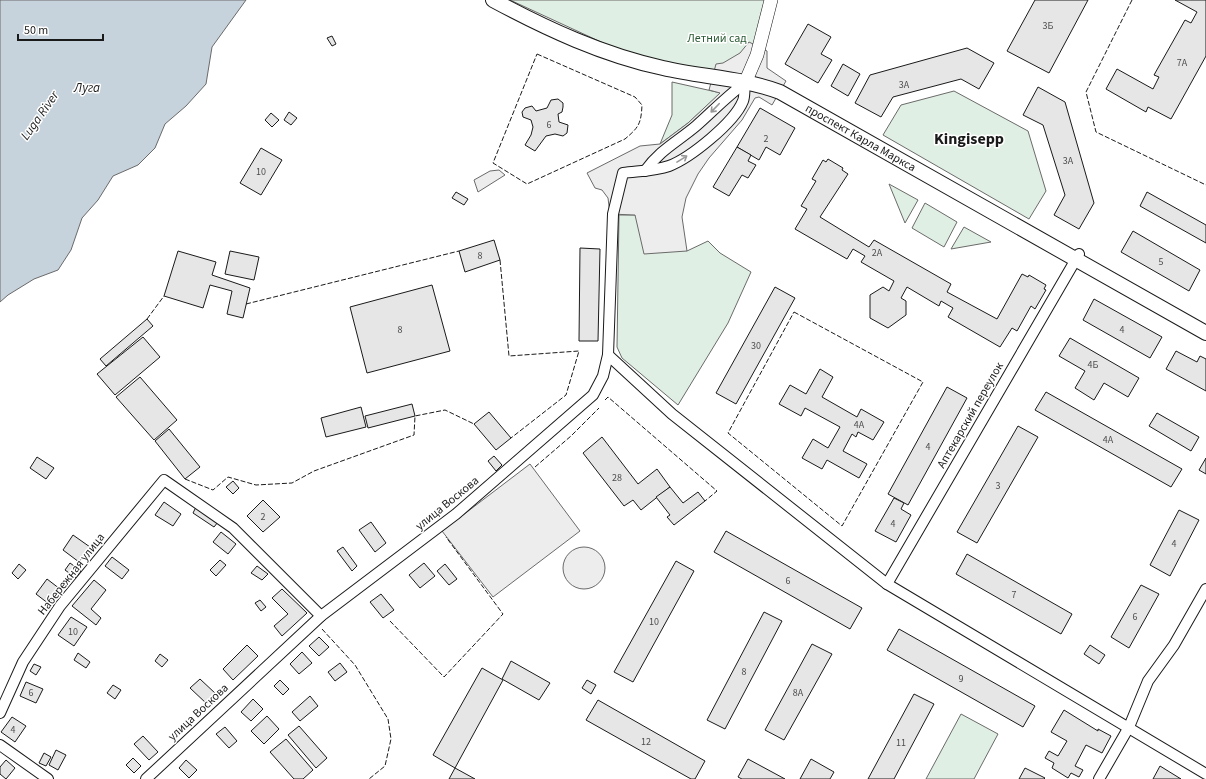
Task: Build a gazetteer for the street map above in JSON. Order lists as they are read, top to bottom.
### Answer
{
  "streets": {
    "main road": ["проспект Карла Маркса"],
    "street": ["Аптекарский переулок", "улица Воскова", "Набережная улица"]
  },
  "crossings": [
    ["проспект Карла Маркса", "Аптекарский переулок"],
    ["улица Воскова", "Набережная улица"]
  ],
  "districts": ["Kingisepp"],
  "water": ["Луга", "Luga River"],
  "parks": ["Летний сад"],
  "house_numbers": [
    "3Б",
    "7А",
    "3А",
    "6",
    "2",
    "3А",
    "10",
    "2А",
    "8",
    "5",
    "8",
    "4",
    "30",
    "4Б",
    "4А",
    "4А",
    "4",
    "28",
    "3",
    "2",
    "4",
    "4",
    "6",
    "7",
    "6",
    "10",
    "10",
    "8",
    "9",
    "6",
    "8А",
    "4",
    "12",
    "11"
  ],
  "scale_bar": "50 m"
}
